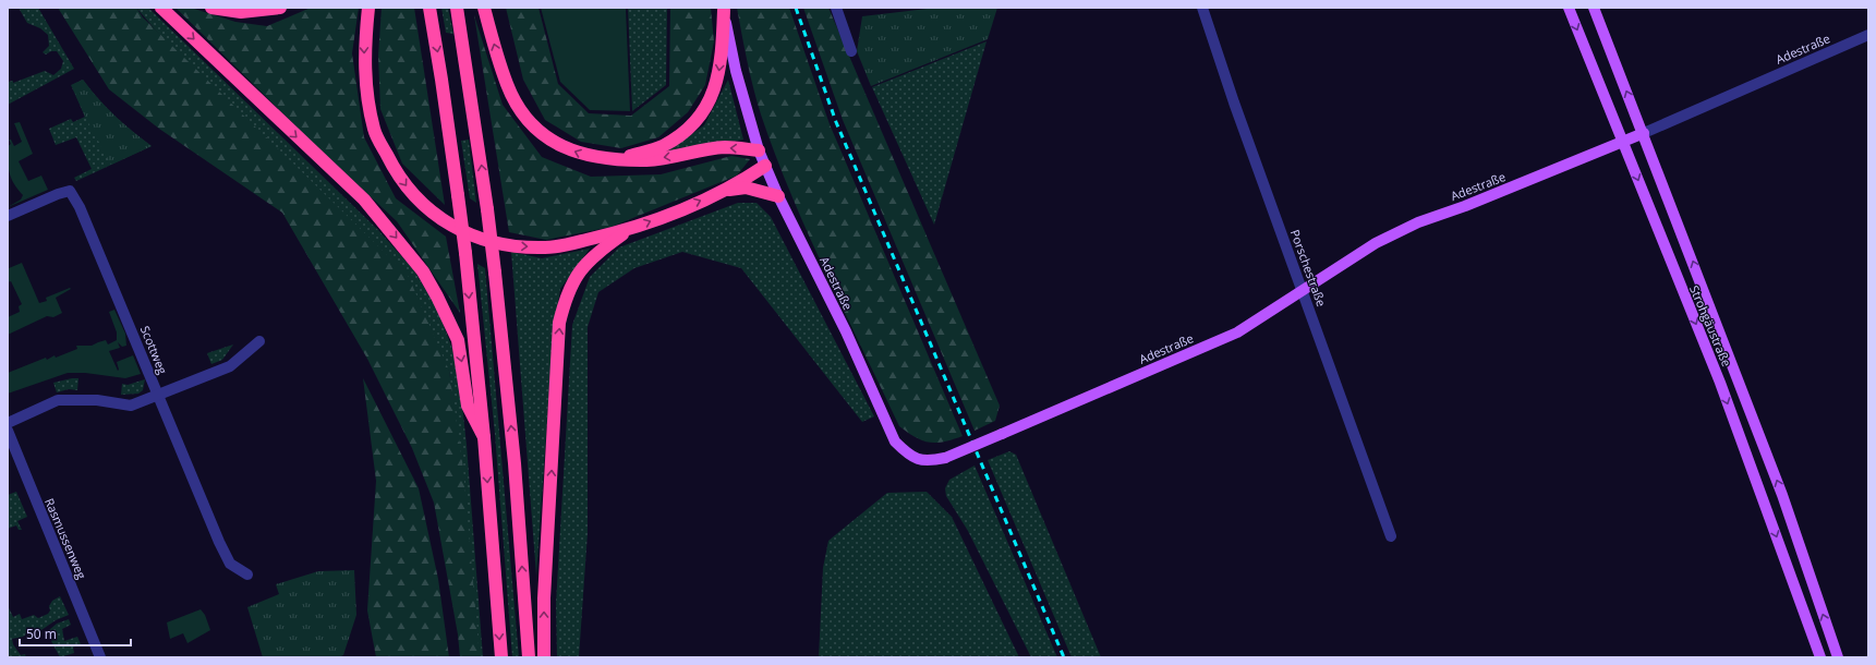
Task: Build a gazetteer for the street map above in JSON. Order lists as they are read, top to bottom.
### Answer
{
  "streets": {
    "main road": ["Adestraße", "Strohgäustraße"],
    "street": ["Porschestraße", "Scottweg", "Rasmussenweg"]
  },
  "crossings": [
    ["Adestraße", "Porschestraße"],
    ["Adestraße", "Strohgäustraße"]
  ],
  "scale_bar": "50 m"
}
